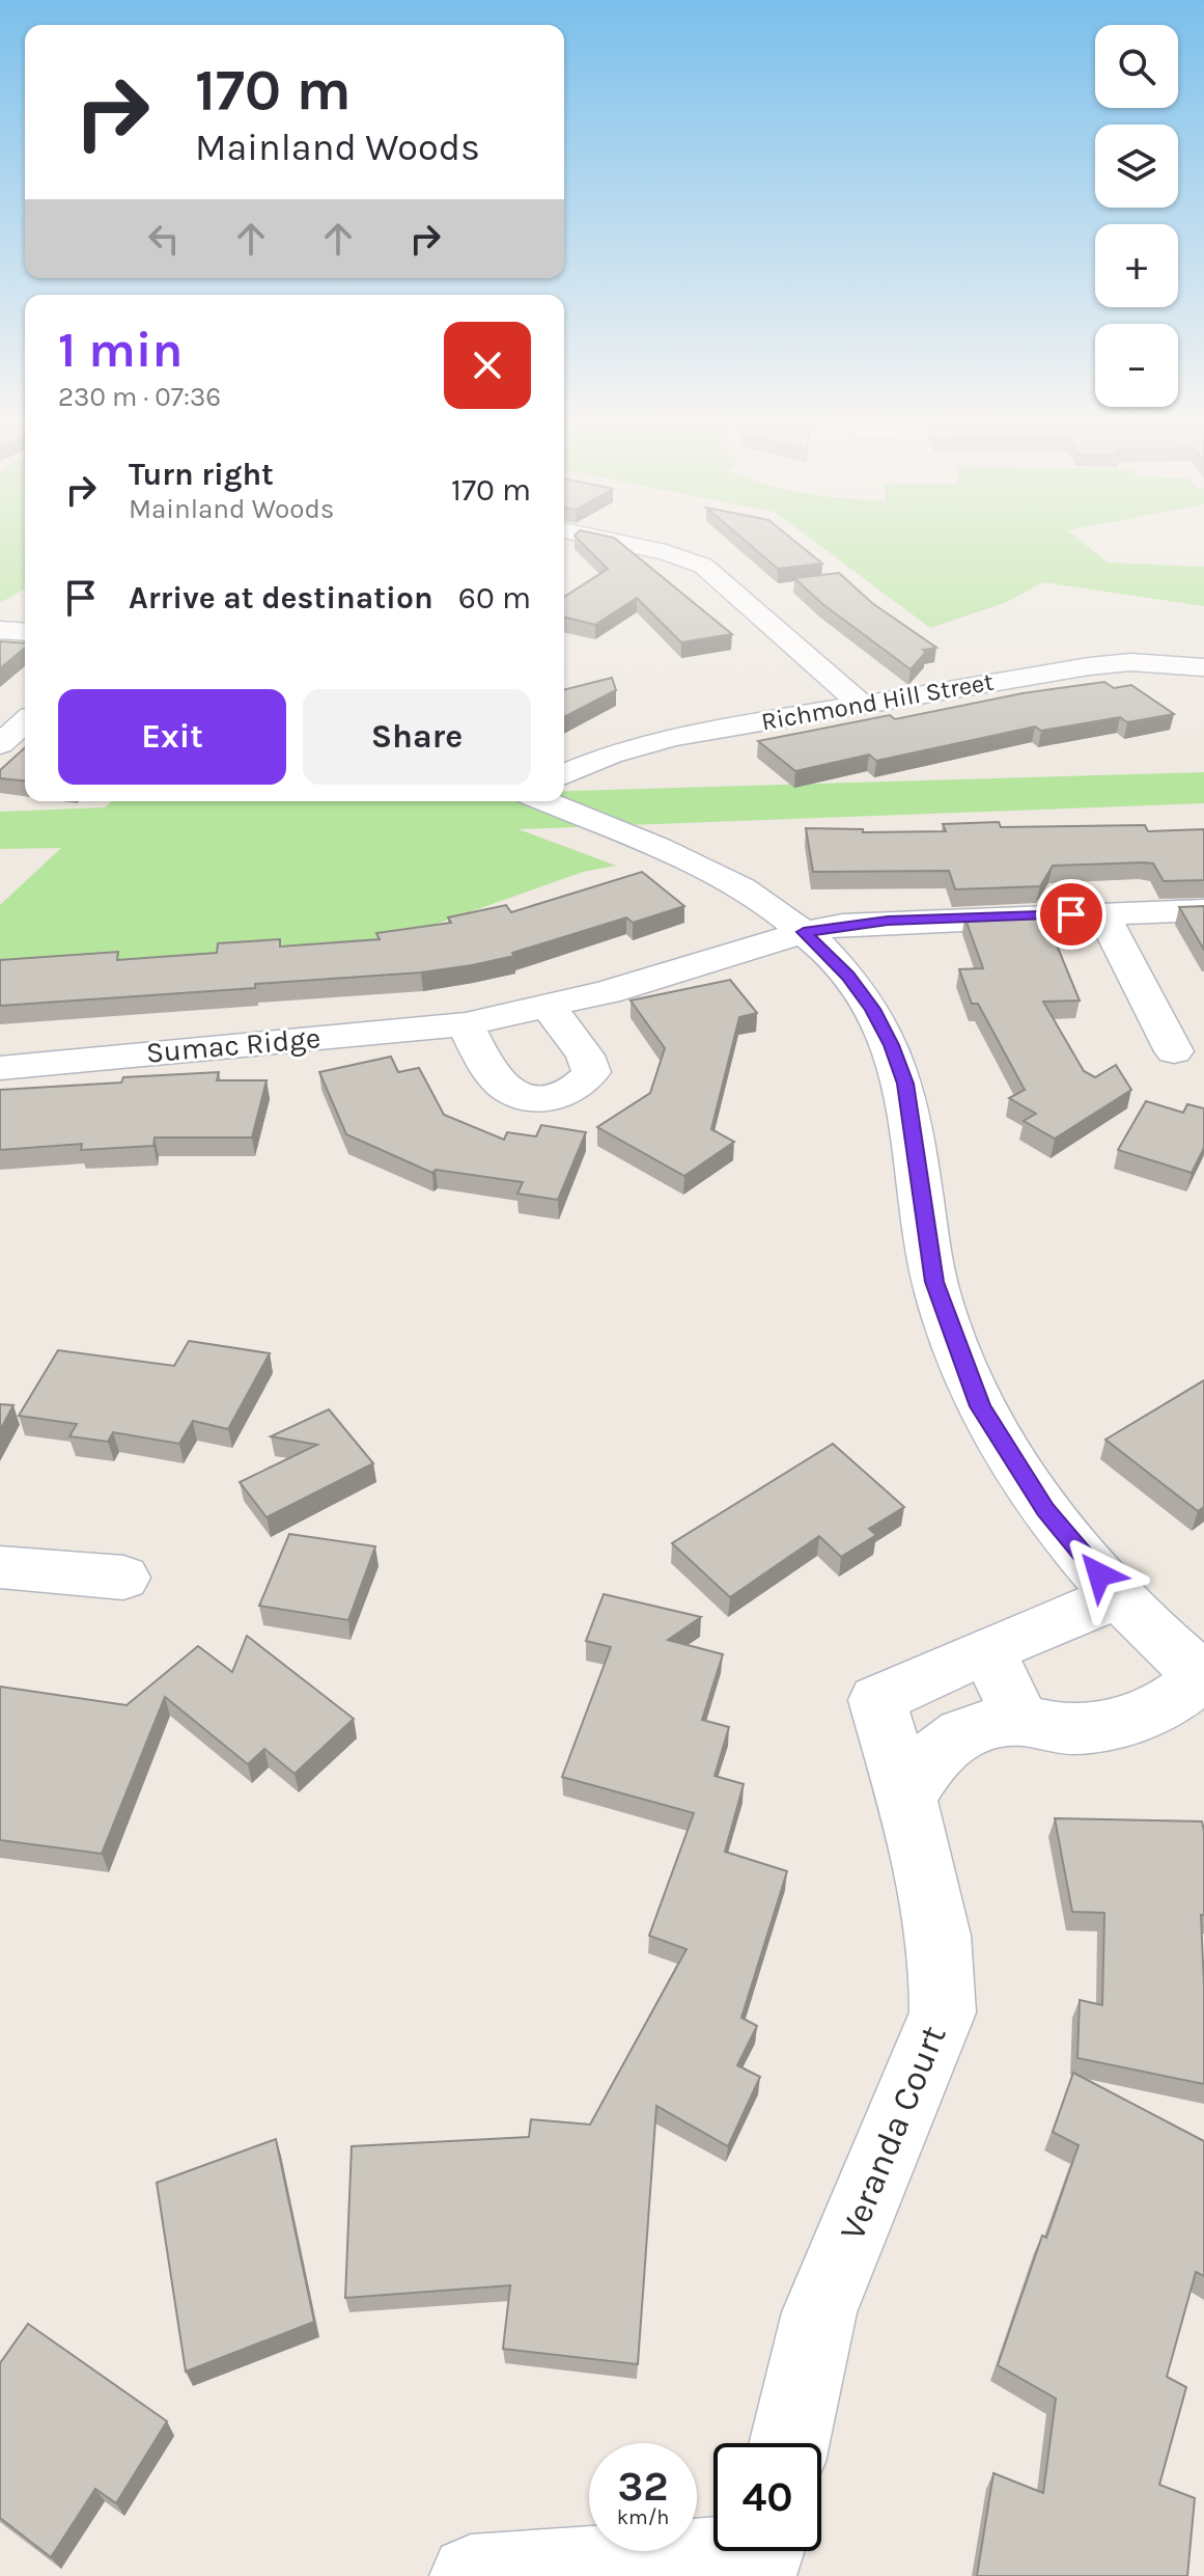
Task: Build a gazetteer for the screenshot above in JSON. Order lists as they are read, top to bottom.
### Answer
{
  "streets": {
    "street": ["Richmond Hill Street", "Sumac Ridge", "Veranda Court"]
  },
  "page": {
    "map_buttons": ["+", "−"],
    "turn": ["170 m", "Mainland Woods"],
    "heading": ["1 min", "230 m · 07:36"],
    "list": [
      {
        "name": "Turn right",
        "note": "Mainland Woods",
        "value": "170 m"
      },
      {
        "name": "Arrive at destination",
        "value": "60 m"
      }
    ],
    "buttons": ["Exit", "Share"],
    "speed": "32 km/h",
    "limit": "40"
  }
}
